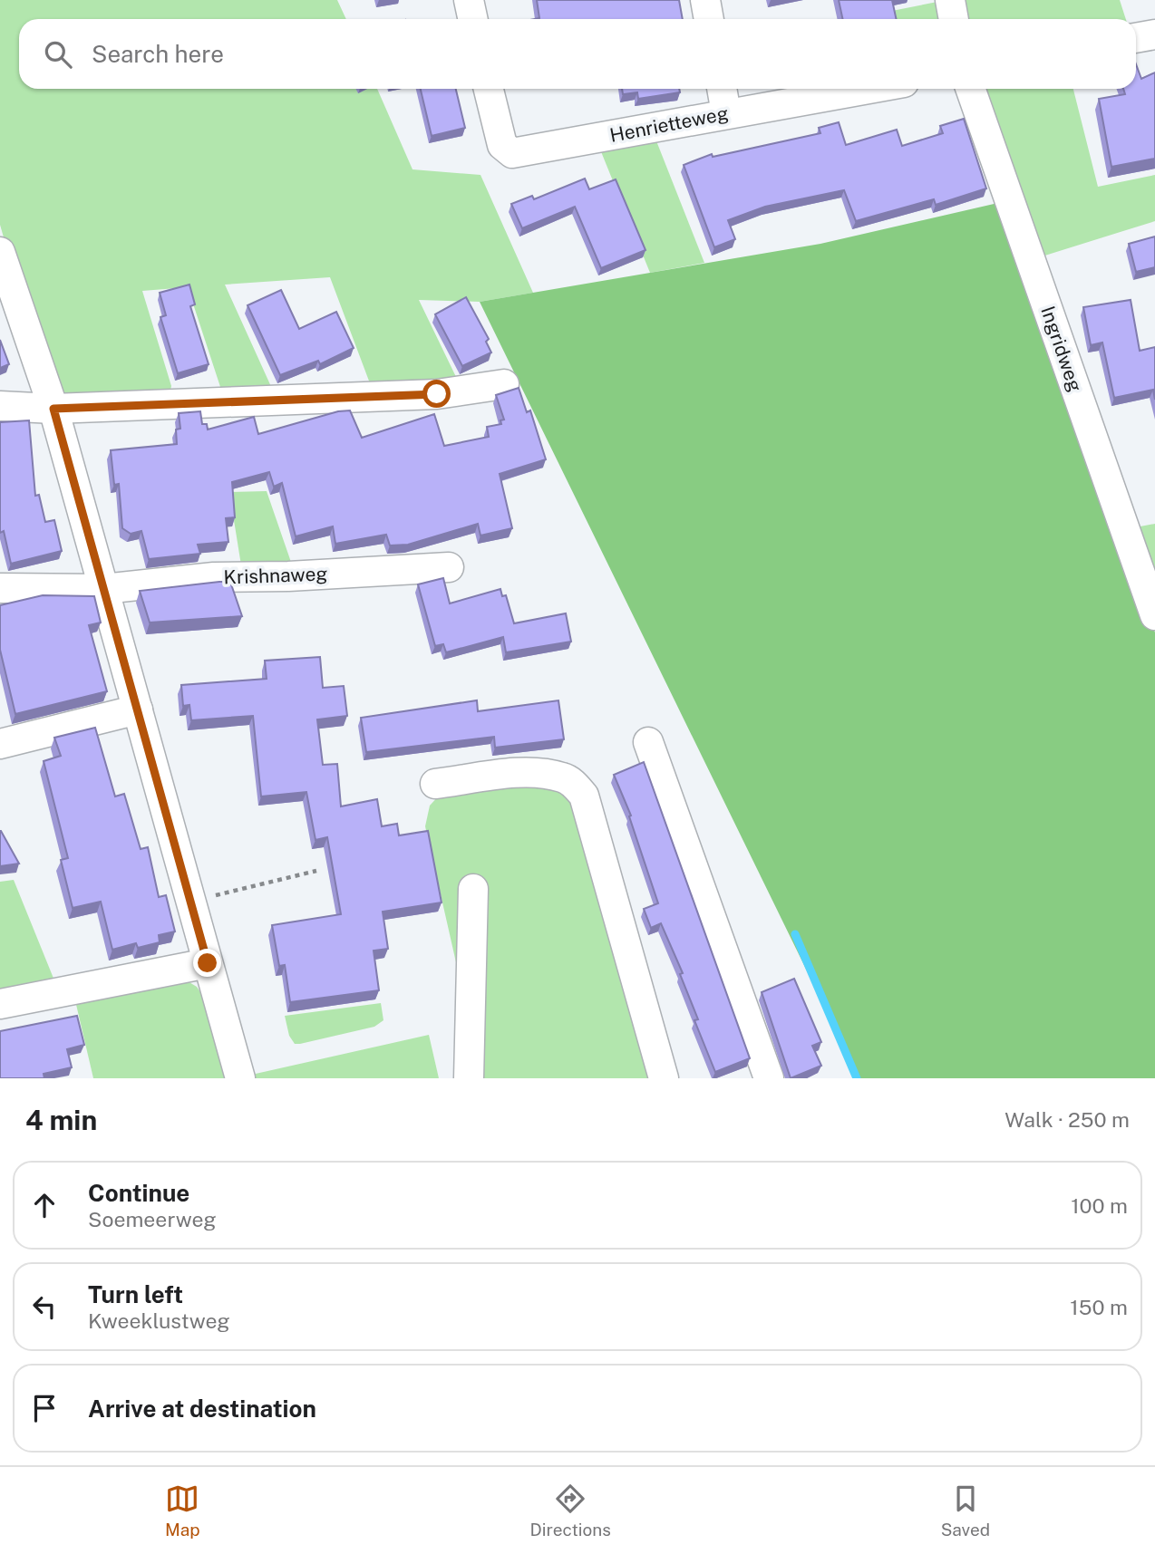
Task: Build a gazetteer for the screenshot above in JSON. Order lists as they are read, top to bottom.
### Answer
{
  "streets": {
    "street": ["Henrietteweg", "Ingridweg", "Krishnaweg"]
  },
  "page": {
    "search": "Search here",
    "heading": ["4 min", "Walk · 250 m"],
    "list": [
      ["Continue", "Soemeerweg", "100 m"],
      ["Turn left", "Kweeklustweg", "150 m"],
      "Arrive at destination"
    ],
    "nav": ["Map", "Directions", "Saved"]
  }
}
